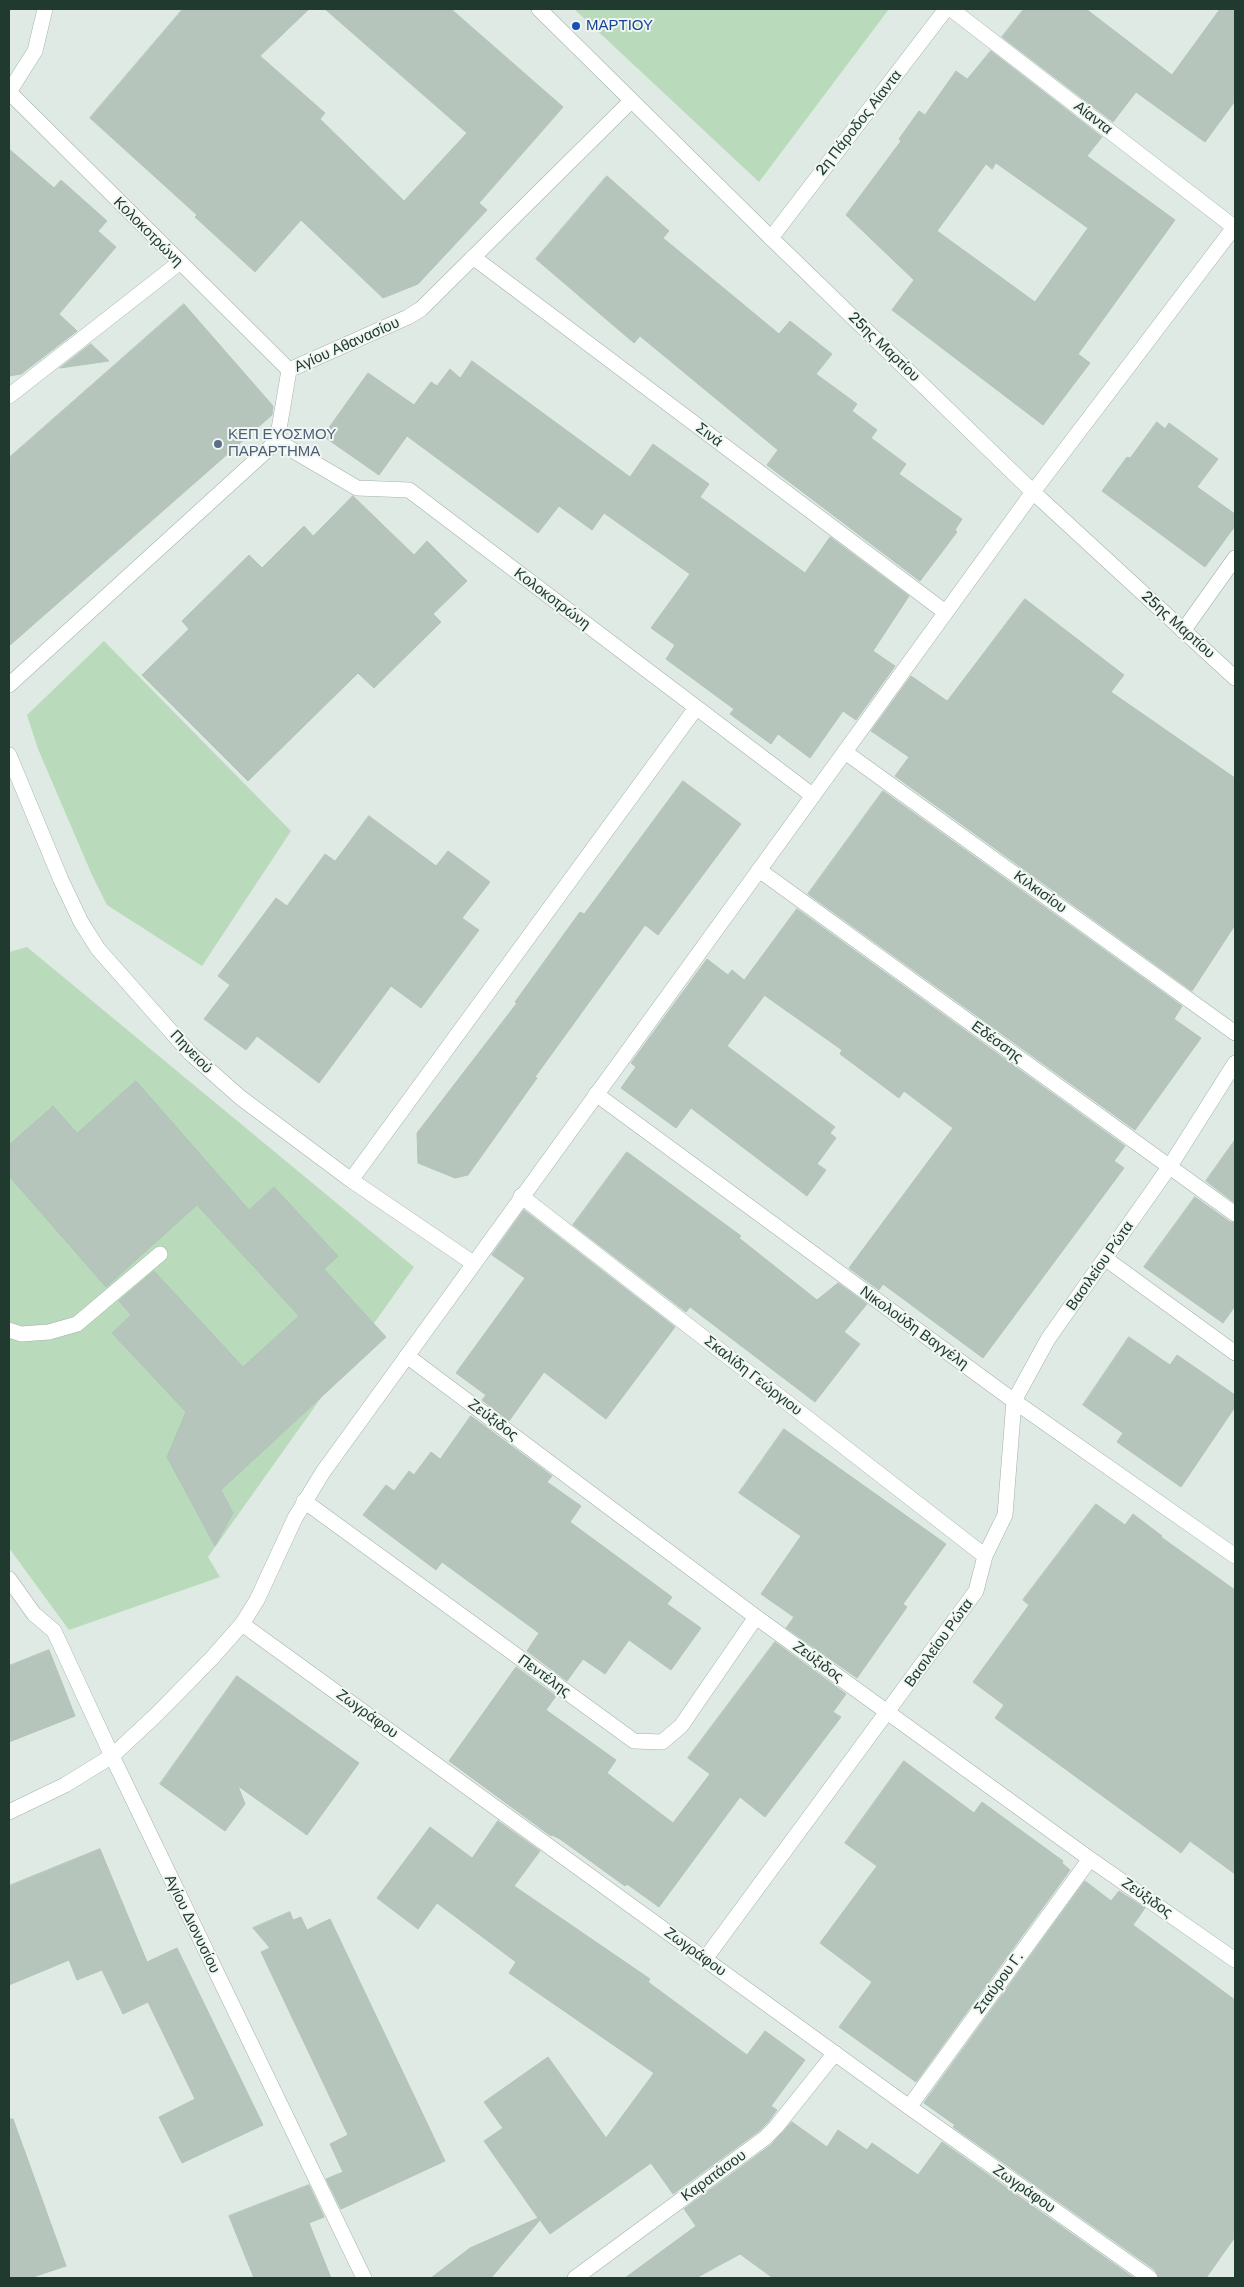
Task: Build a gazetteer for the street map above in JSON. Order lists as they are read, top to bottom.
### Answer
{
  "streets": {
    "street": [
      "Αίαντα",
      "2η Πάροδος Αίαντα",
      "Κολοκοτρώνη",
      "Αγίου Αθανασίου",
      "25ης Μαρτίου",
      "Σινά",
      "Κιλκισίου",
      "Εδέσσης",
      "Πηνειού",
      "Βασιλείου Ρώτα",
      "Νικολούδη Βαγγέλη",
      "Σκαλίδη Γεώργιου",
      "Ζεύξιδος",
      "Πεντέλης",
      "Ζωγράφου",
      "Αγίου Διονυσίου",
      "Σταύρου Γ.",
      "Καρατάσου"
    ]
  },
  "crossings": [
    ["2η Πάροδος Αίαντα", "25ης Μαρτίου"],
    ["Κολοκοτρώνη", "Αγίου Αθανασίου"],
    ["Αγίου Αθανασίου", "25ης Μαρτίου"],
    ["Αγίου Αθανασίου", "Σινά"],
    ["Εδέσσης", "Βασιλείου Ρώτα"],
    ["Βασιλείου Ρώτα", "Νικολούδη Βαγγέλη"],
    ["Βασιλείου Ρώτα", "Σκαλίδη Γεώργιου"],
    ["Βασιλείου Ρώτα", "Ζεύξιδος"],
    ["Βασιλείου Ρώτα", "Ζωγράφου"],
    ["Ζεύξιδος", "Πεντέλης"],
    ["Ζεύξιδος", "Σταύρου Γ."],
    ["Ζωγράφου", "Σταύρου Γ."],
    ["Ζωγράφου", "Καρατάσου"]
  ],
  "places": ["ΜΑΡΤΙΟΥ", "ΚΕΠ ΕΥΟΣΜΟΥ ΠΑΡΑΡΤΗΜΑ"]
}
